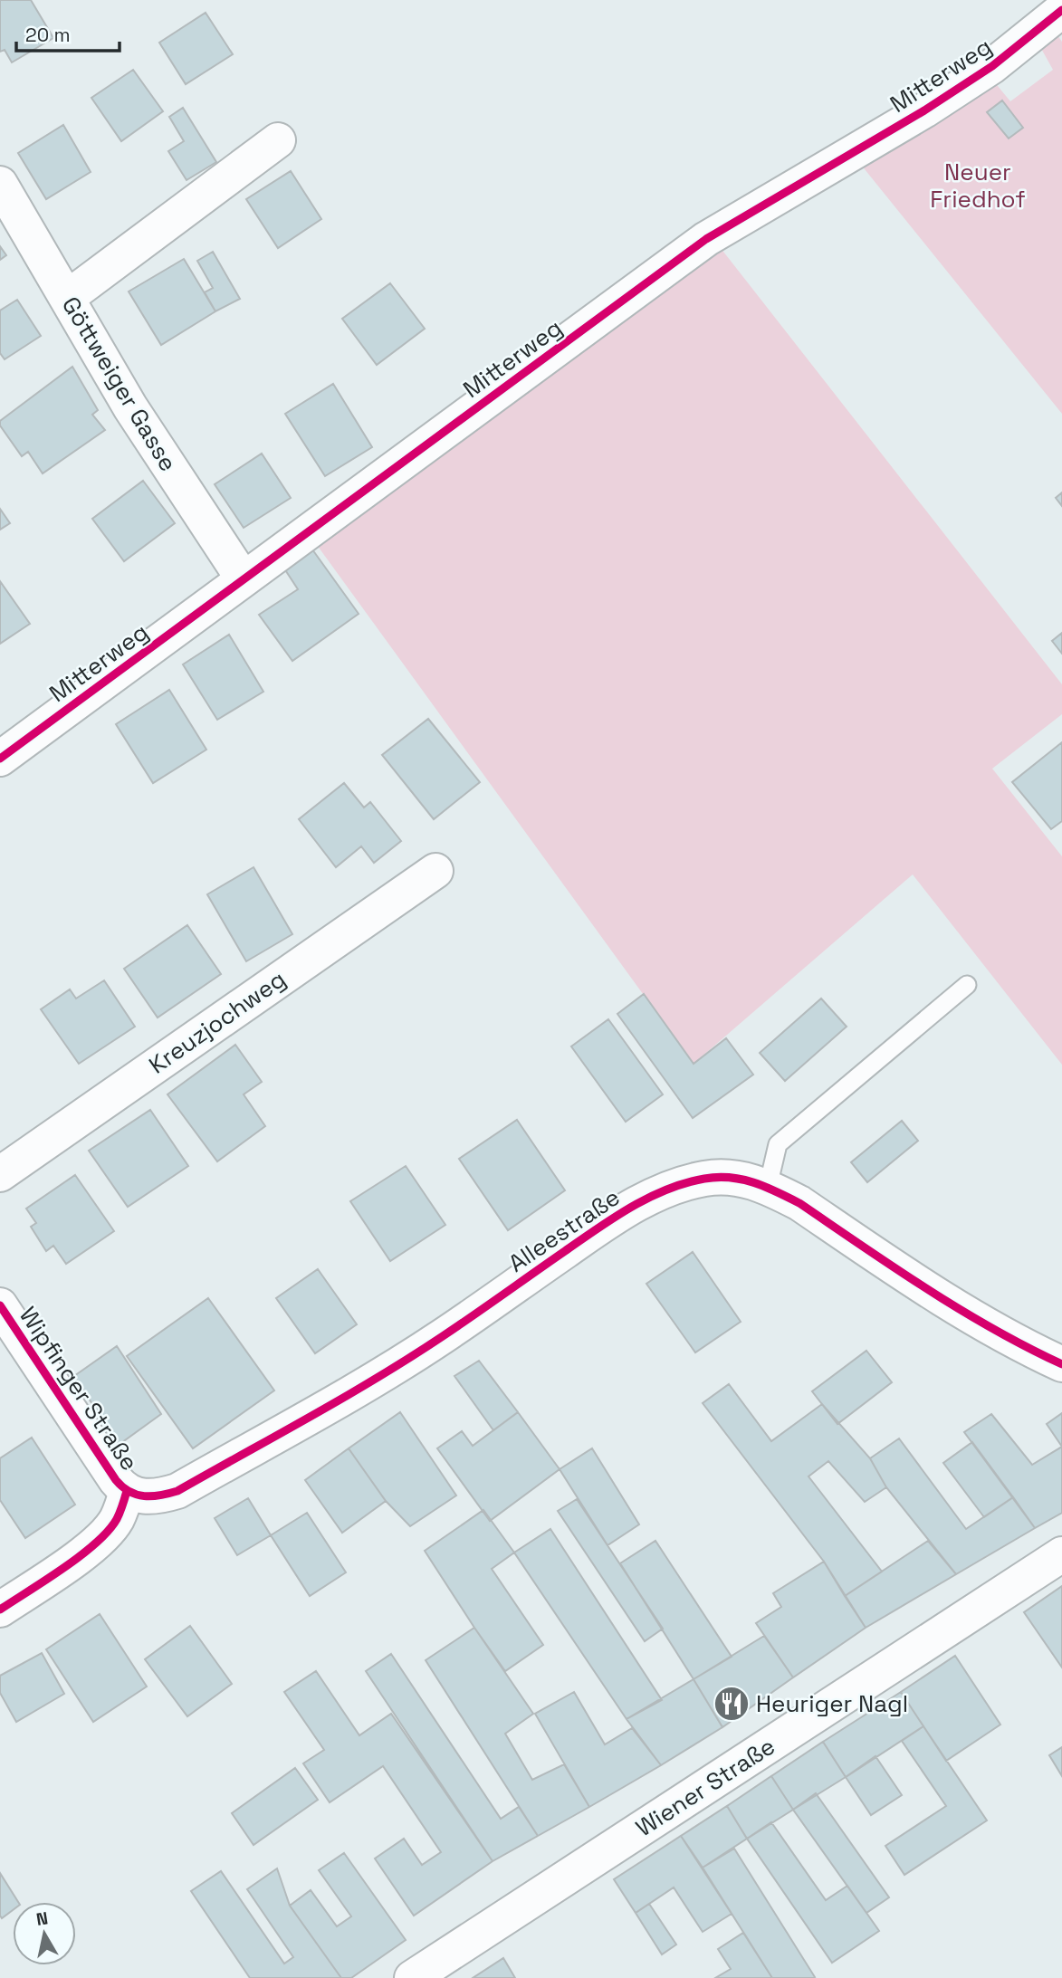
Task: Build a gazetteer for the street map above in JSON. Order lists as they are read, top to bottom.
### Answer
{
  "streets": {
    "street": [
      "Mitterweg",
      "Göttweiger Gasse",
      "Kreuzjochweg",
      "Alleestraße",
      "Wipfinger Straße",
      "Wiener Straße"
    ]
  },
  "crossings": [
    ["Mitterweg", "Göttweiger Gasse"],
    ["Alleestraße", "Wipfinger Straße"]
  ],
  "parks": ["Neuer Friedhof"],
  "places": {
    "restaurant": ["Heuriger Nagl"]
  },
  "scale_bar": "20 m",
  "north": "top"
}
